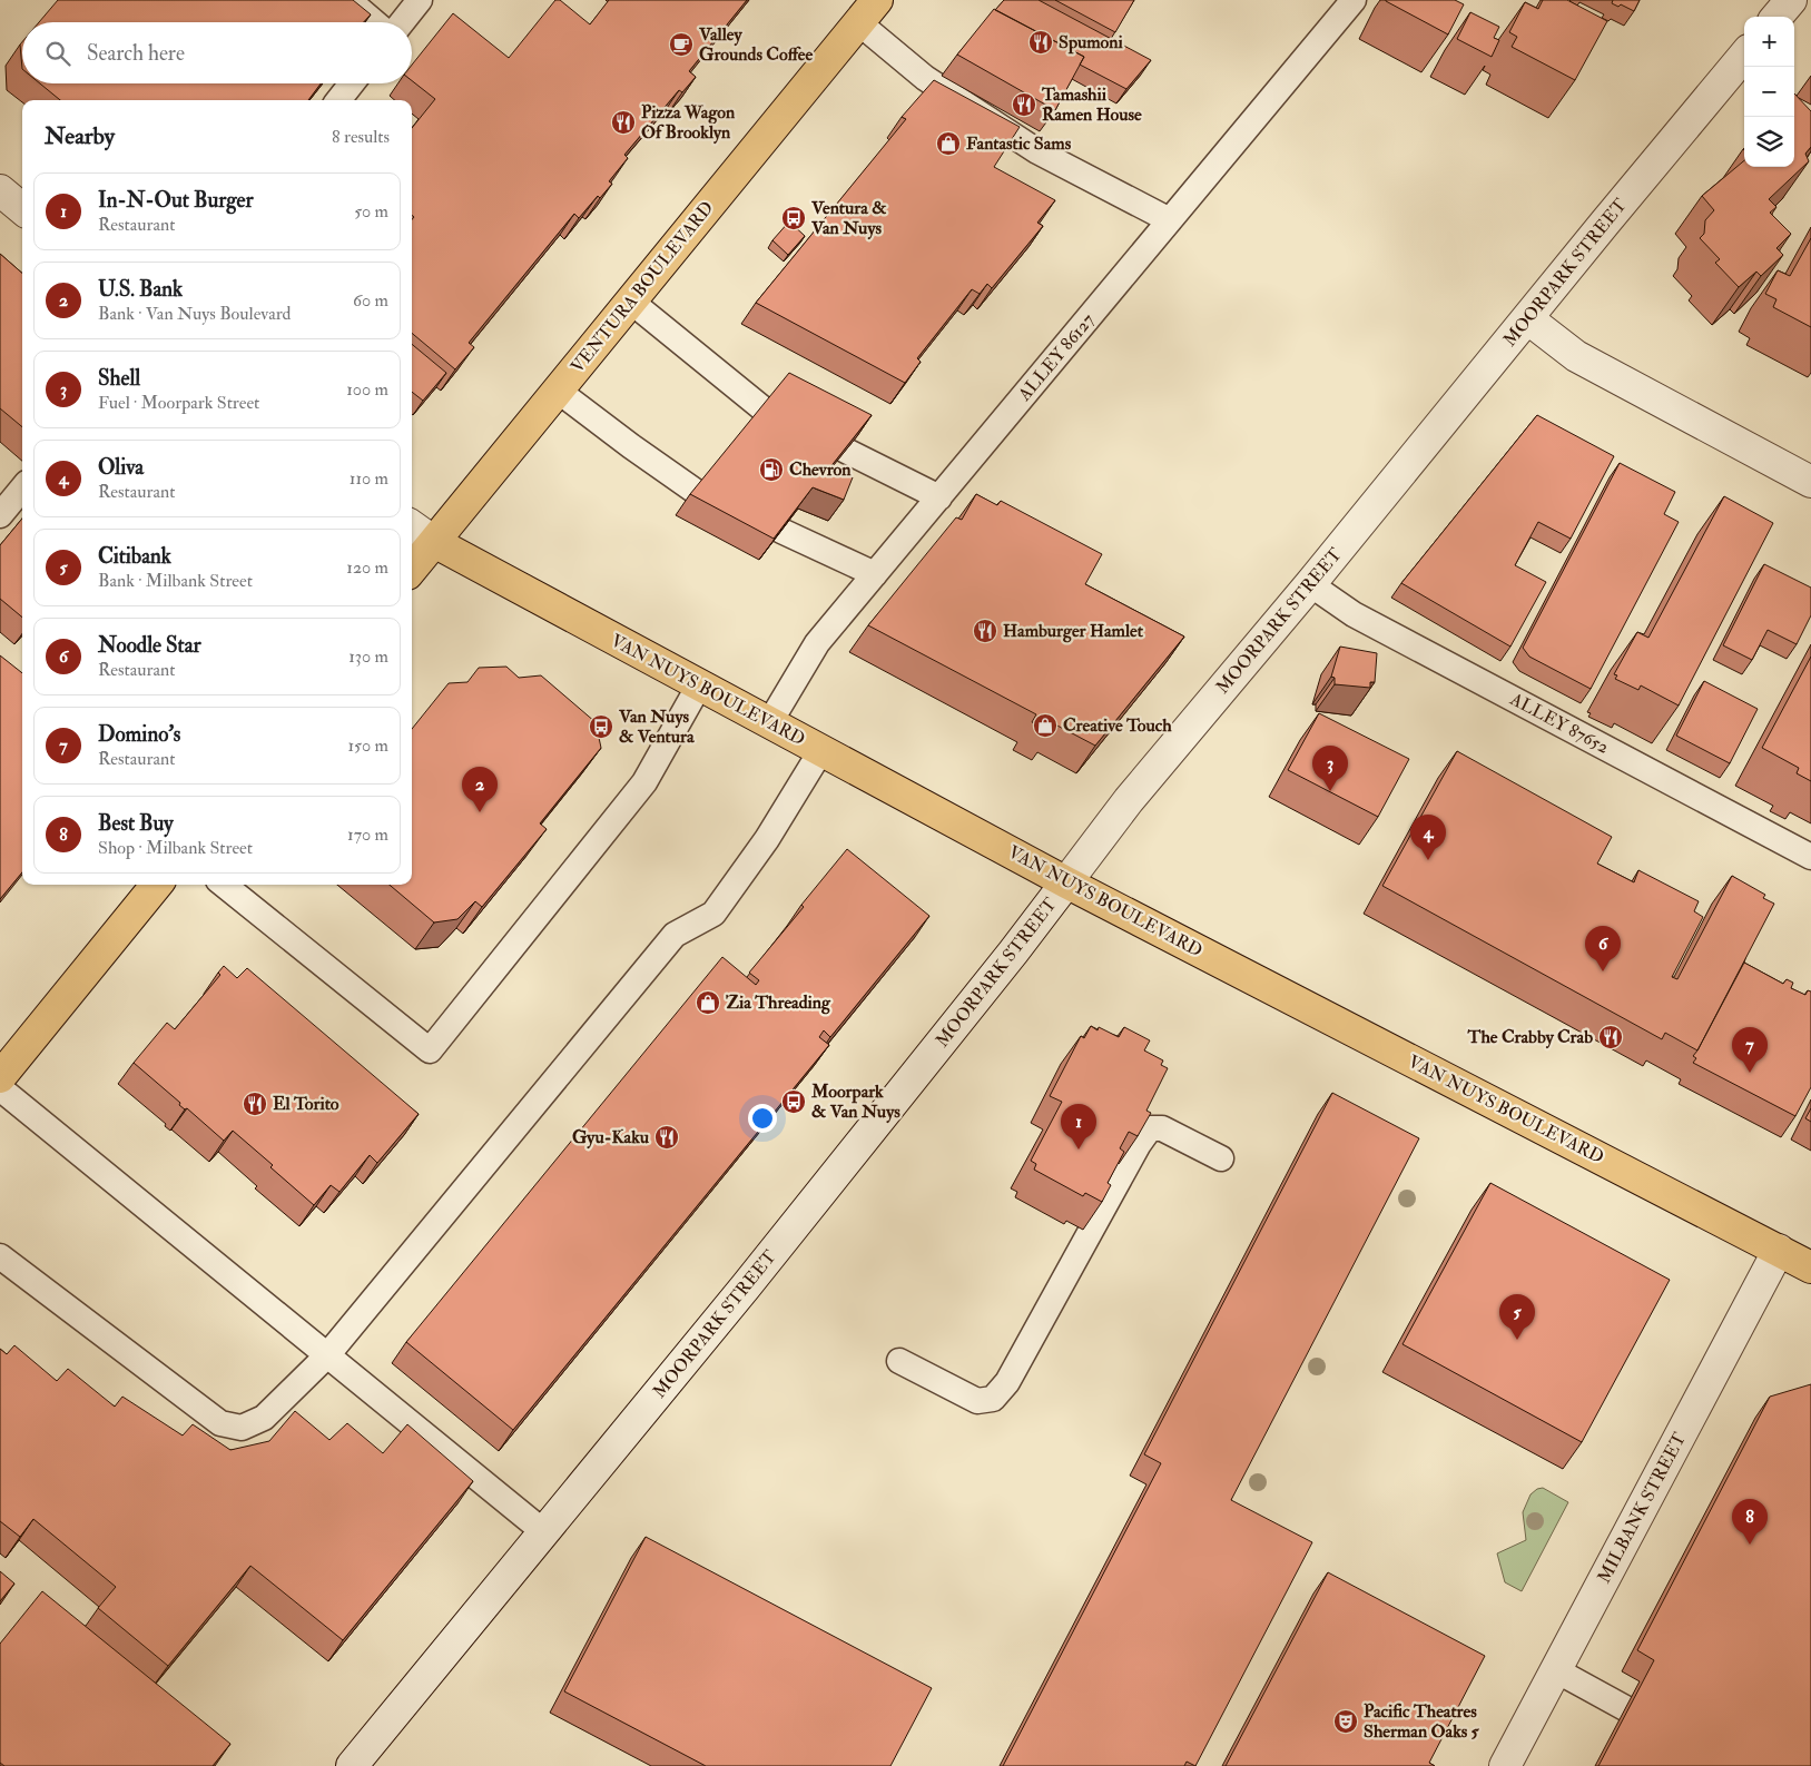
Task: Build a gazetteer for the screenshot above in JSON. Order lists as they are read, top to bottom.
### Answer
{
  "streets": {
    "main road": ["VENTURA BOULEVARD", "VAN NUYS BOULEVARD"],
    "street": ["MOORPARK STREET", "MILBANK STREET"],
    "lane": ["ALLEY 86127", "ALLEY 87652"]
  },
  "crossings": [
    ["MOORPARK STREET", "VAN NUYS BOULEVARD"],
    ["MOORPARK STREET", "ALLEY 87652"],
    ["VENTURA BOULEVARD", "VAN NUYS BOULEVARD"],
    ["ALLEY 86127", "VAN NUYS BOULEVARD"],
    ["VAN NUYS BOULEVARD", "MILBANK STREET"]
  ],
  "places": {
    "restaurant": [
      "Spumoni",
      "Tamashii Ramen House",
      "Pizza Wagon Of Brooklyn",
      "Hamburger Hamlet",
      "The Crabby Crab",
      "El Torito",
      "Gyu-Kaku"
    ],
    "cafe": ["Valley Grounds Coffee"],
    "shop": ["Fantastic Sams", "Creative Touch", "Zia Threading"],
    "bus stop": ["Ventura & Van Nuys", "Van Nuys & Ventura", "Moorpark & Van Nuys"],
    "fuel station": ["Chevron"],
    "theatre": ["Pacific Theatres Sherman Oaks 5"]
  },
  "page": {
    "map_buttons": ["+", "−"],
    "search": "Search here",
    "heading": ["Nearby", "8 results"],
    "list": [
      {
        "mark": "1",
        "name": "In-N-Out Burger",
        "note": "Restaurant",
        "value": "50 m"
      },
      {
        "mark": "2",
        "name": "U.S. Bank",
        "note": "Bank · Van Nuys Boulevard",
        "value": "60 m"
      },
      {
        "mark": "3",
        "name": "Shell",
        "note": "Fuel · Moorpark Street",
        "value": "100 m"
      },
      {
        "mark": "4",
        "name": "Oliva",
        "note": "Restaurant",
        "value": "110 m"
      },
      {
        "mark": "5",
        "name": "Citibank",
        "note": "Bank · Milbank Street",
        "value": "120 m"
      },
      {
        "mark": "6",
        "name": "Noodle Star",
        "note": "Restaurant",
        "value": "130 m"
      },
      {
        "mark": "7",
        "name": "Domino's",
        "note": "Restaurant",
        "value": "150 m"
      },
      {
        "mark": "8",
        "name": "Best Buy",
        "note": "Shop · Milbank Street",
        "value": "170 m"
      }
    ],
    "pins": [
      "3",
      "2",
      "4",
      "6",
      "7",
      "1",
      "5",
      "8"
    ]
  }
}
